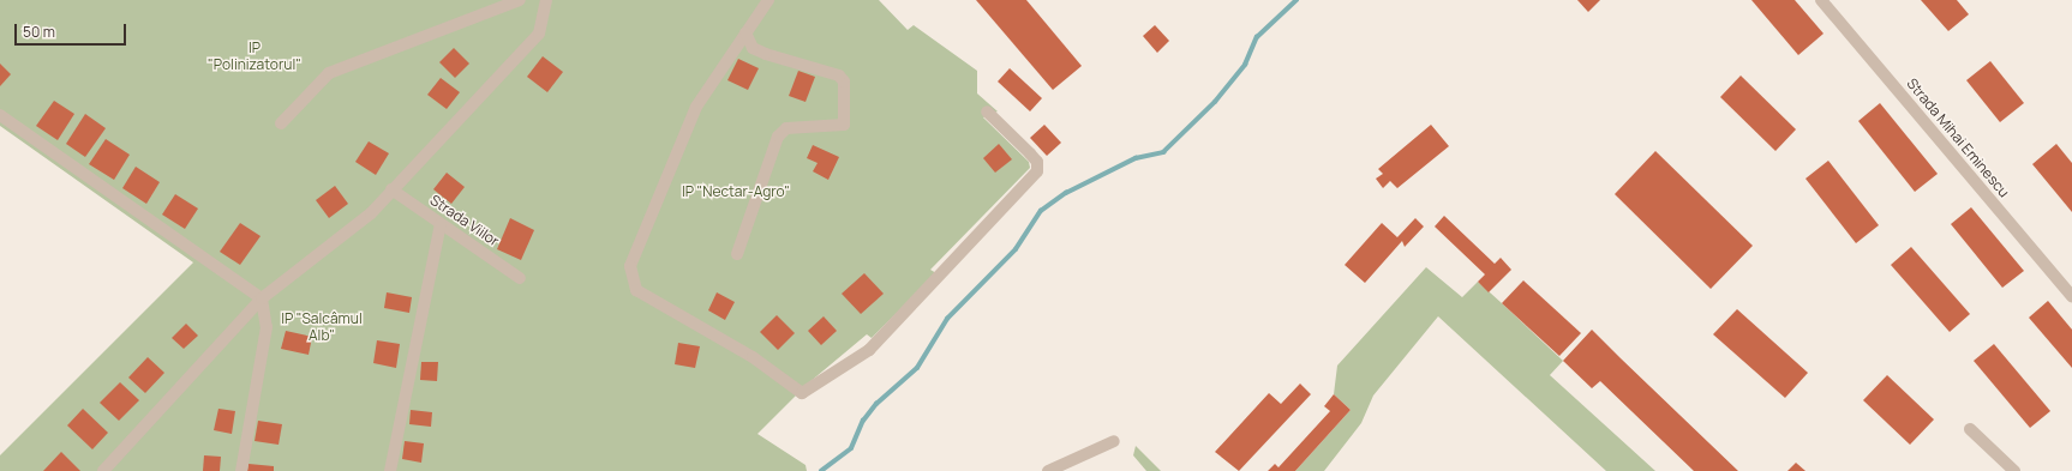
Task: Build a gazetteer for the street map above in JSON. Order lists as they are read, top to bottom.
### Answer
{
  "streets": {
    "street": ["Strada Mihai Eminescu", "Strada Viilor"]
  },
  "parks": ["IP \"Polinizatorul\"", "IP \"Nectar-Agro\"", "IP \"Salcâmul Alb\""],
  "scale_bar": "50 m"
}
